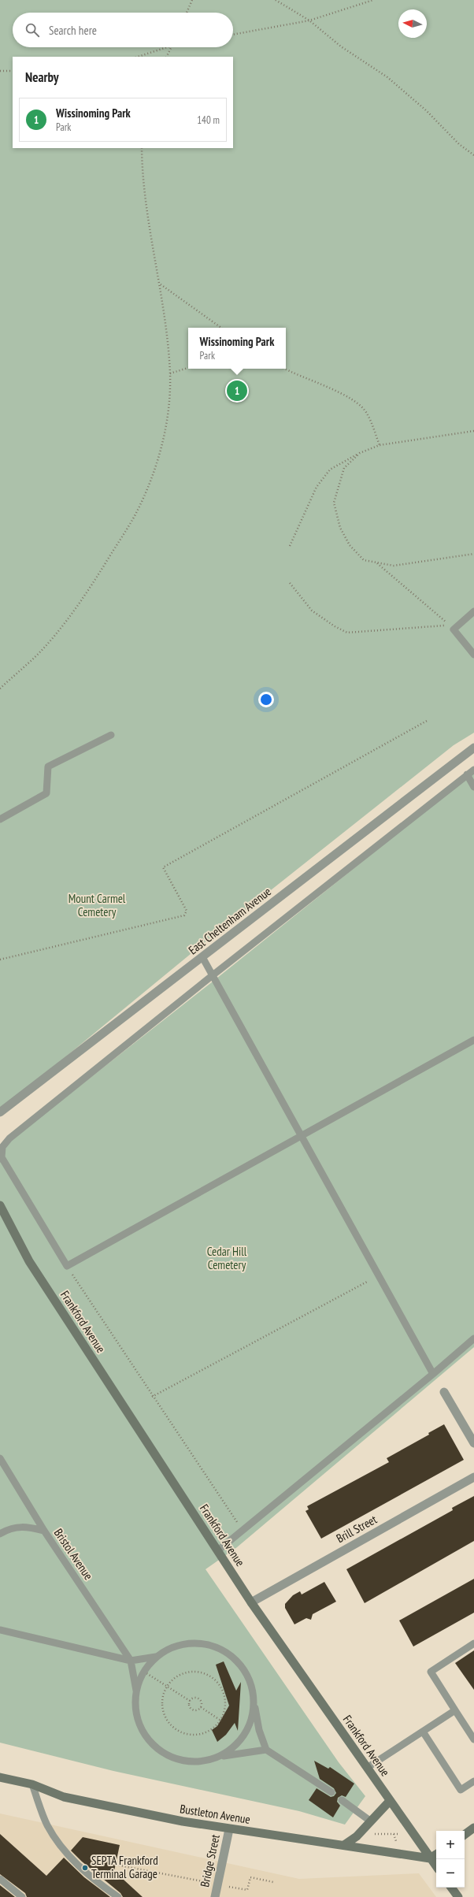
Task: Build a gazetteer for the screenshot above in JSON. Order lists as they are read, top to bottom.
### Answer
{
  "streets": {
    "main road": ["Frankford Avenue", "Bustleton Avenue"],
    "street": ["East Cheltenham Avenue", "Brill Street", "Bridge Street"],
    "lane": ["Bristol Avenue"]
  },
  "crossings": [
    ["Frankford Avenue", "Brill Street"],
    ["Frankford Avenue", "Bustleton Avenue"],
    ["Bustleton Avenue", "Bridge Street"]
  ],
  "parks": ["Mount Carmel Cemetery", "Cedar Hill Cemetery"],
  "places": ["SEPTA Frankford Terminal Garage"],
  "north": "left",
  "page": {
    "search": "Search here",
    "heading": "Nearby",
    "list": [
      {
        "mark": "1",
        "name": "Wissinoming Park",
        "note": "Park",
        "value": "140 m"
      }
    ],
    "popup": ["Wissinoming Park", "Park"],
    "pins": "1",
    "map_buttons": ["+", "−"]
  }
}
